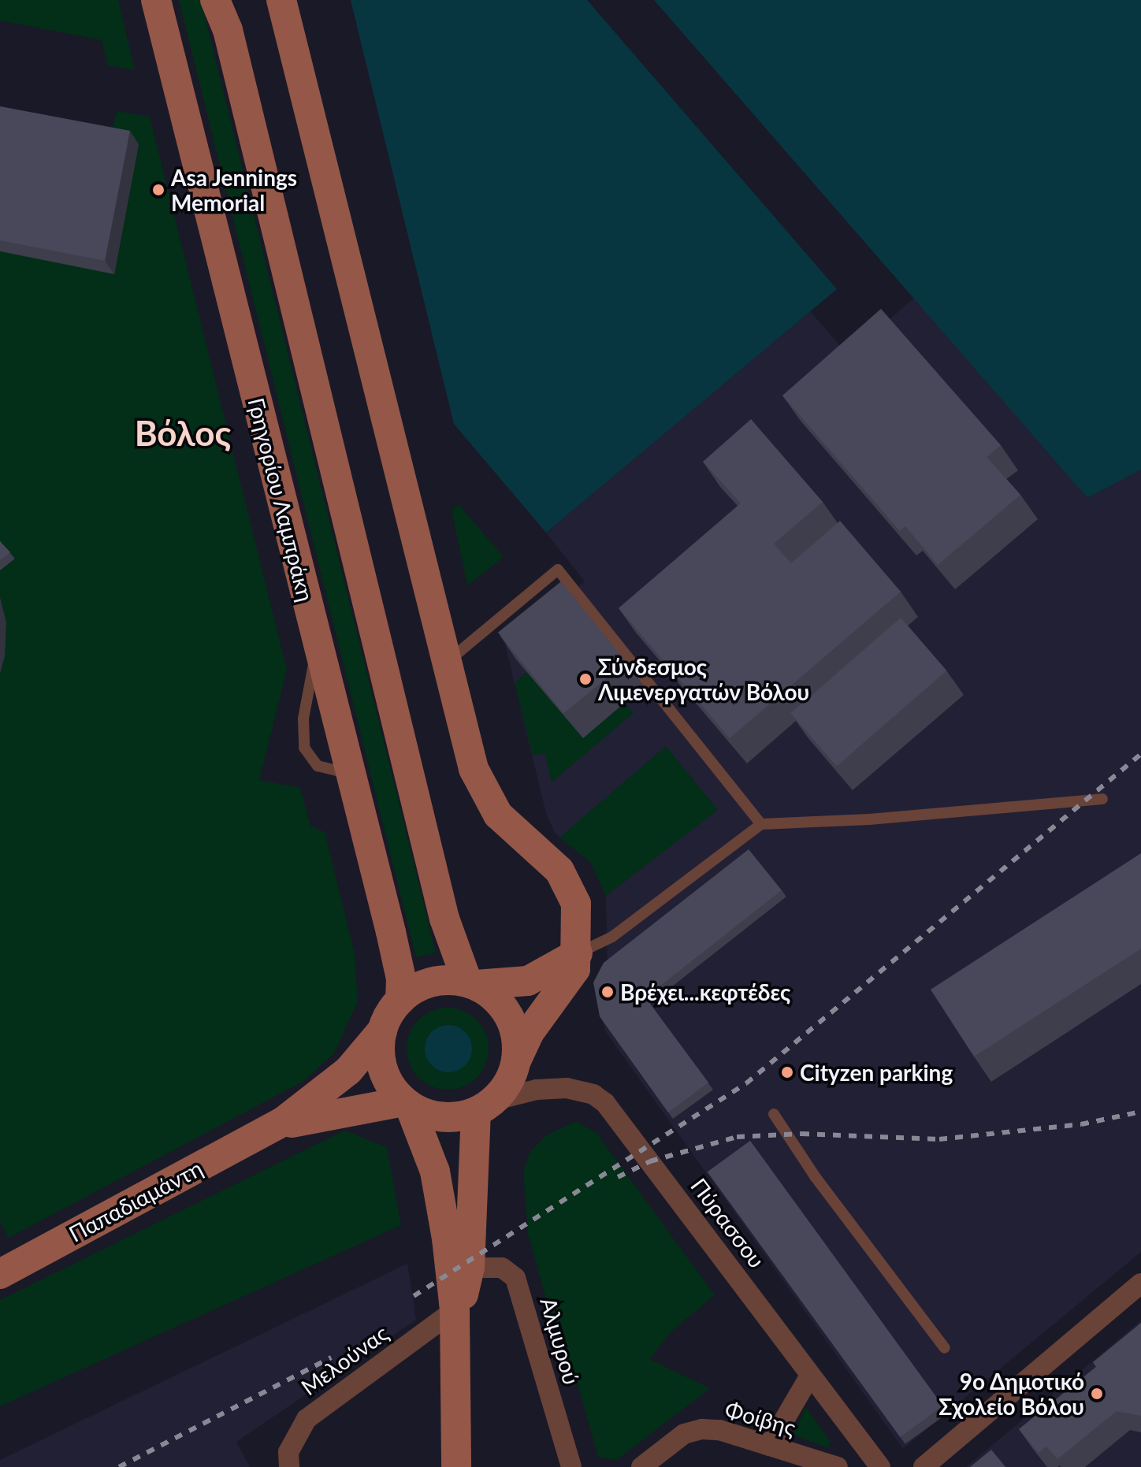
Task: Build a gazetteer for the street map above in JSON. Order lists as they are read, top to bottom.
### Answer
{
  "streets": {
    "main road": ["Γρηγορίου Λαμπράκη", "Παπαδιαμάντη"],
    "street": [
      "Πύρασσου",
      "Αλμυρού",
      "Μελούνας",
      "Φοίβης"
    ]
  },
  "crossings": [
    ["Γρηγορίου Λαμπράκη", "Πύρασσου"]
  ],
  "districts": ["Βόλος"],
  "places": [
    "Asa Jennings Memorial",
    "Σύνδεσμος Λιμενεργατών Βόλου",
    "Βρέχει...κεφτέδες",
    "Cityzen parking",
    "9ο Δημοτικό Σχολείο Βόλου"
  ]
}
